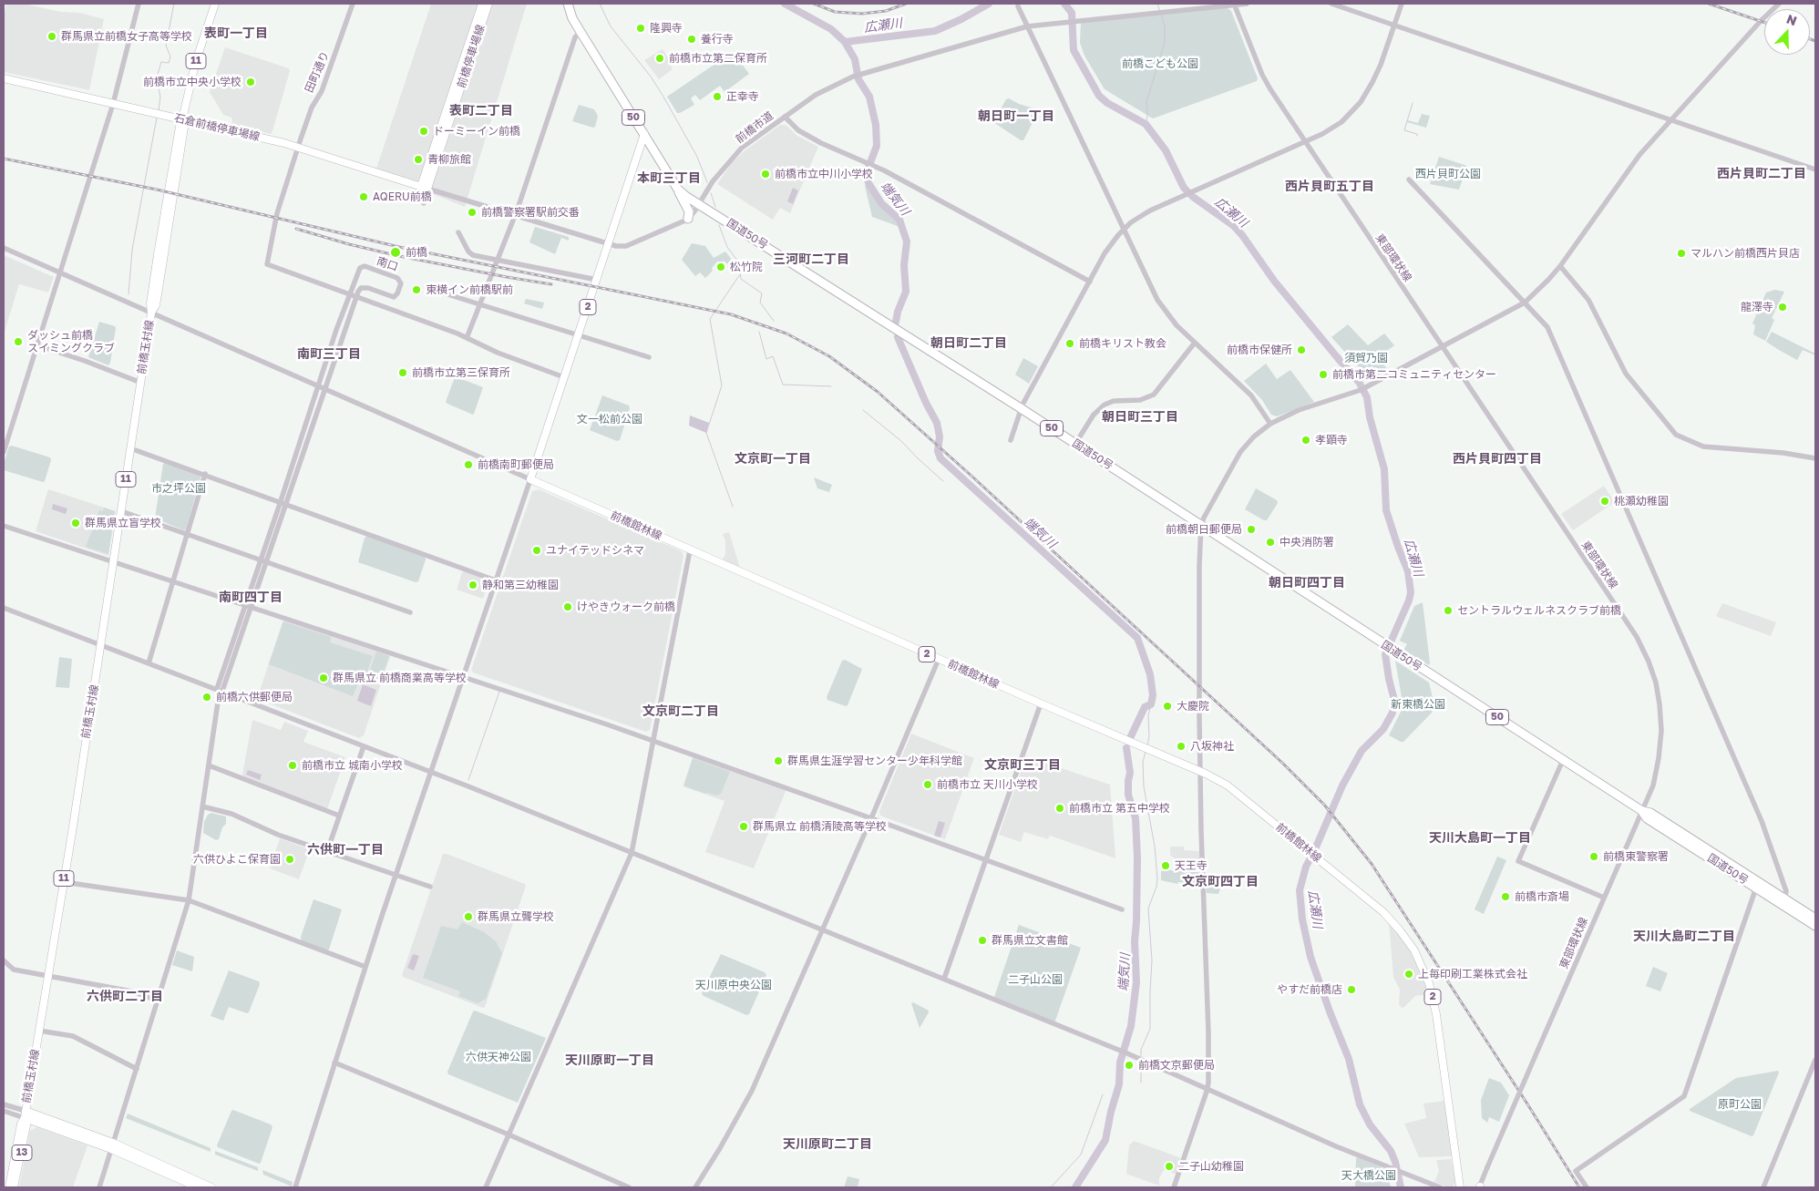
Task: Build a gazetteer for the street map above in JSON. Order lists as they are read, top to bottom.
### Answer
{
  "streets": {
    "highway": ["50", "国道50号"],
    "main road": [
      "前橋停車場線",
      "11",
      "石倉前橋停車場線",
      "2",
      "前橋玉村線",
      "前橋館林線",
      "13"
    ],
    "street": [
      "田町通り",
      "前橋市道",
      "東部環状線",
      "南口"
    ]
  },
  "crossings": [
    ["前橋停車場線", "石倉前橋停車場線"],
    ["田町通り", "石倉前橋停車場線"],
    ["田町通り", "南口"],
    ["石倉前橋停車場線", "前橋玉村線"],
    ["前橋市道", "国道50号"],
    ["前橋市道", "東部環状線"],
    ["国道50号", "東部環状線"],
    ["国道50号", "2"],
    ["2", "前橋館林線"],
    ["前橋玉村線", "13"]
  ],
  "districts": [
    "表町一丁目",
    "表町二丁目",
    "朝日町一丁目",
    "西片貝町二丁目",
    "本町三丁目",
    "西片貝町五丁目",
    "三河町二丁目",
    "朝日町二丁目",
    "南町三丁目",
    "朝日町三丁目",
    "文京町一丁目",
    "西片貝町四丁目",
    "朝日町四丁目",
    "南町四丁目",
    "文京町二丁目",
    "文京町三丁目",
    "天川大島町一丁目",
    "六供町一丁目",
    "文京町四丁目",
    "天川大島町二丁目",
    "六供町二丁目",
    "天川原町一丁目",
    "天川原町二丁目"
  ],
  "water": ["広瀬川", "端気川"],
  "parks": [
    "前橋こども公園",
    "西片貝町公園",
    "須賀乃園",
    "文一松前公園",
    "市之坪公園",
    "新東橋公園",
    "二子山公園",
    "天川原中央公園",
    "六供天神公園",
    "原町公園",
    "天大橋公園"
  ],
  "places": [
    "隆興寺",
    "群馬県立前橋女子高等学校",
    "養行寺",
    "前橋市立第二保育所",
    "前橋市立中央小学校",
    "正幸寺",
    "ドーミーイン前橋",
    "青柳旅館",
    "前橋市立中川小学校",
    "AQERU前橋",
    "前橋警察署駅前交番",
    "前橋",
    "マルハン前橋西片貝店",
    "松竹院",
    "東横イン前橋駅前",
    "龍澤寺",
    "ダッシュ前橋 スイミングクラブ",
    "前橋キリスト教会",
    "前橋市保健所",
    "前橋市立第三保育所",
    "前橋市第二コミュニティセンター",
    "孝顕寺",
    "前橋南町郵便局",
    "桃瀬幼稚園",
    "群馬県立盲学校",
    "前橋朝日郵便局",
    "中央消防署",
    "ユナイテッドシネマ",
    "静和第三幼稚園",
    "けやきウォーク前橋",
    "セントラルウェルネスクラブ前橋",
    "群馬県立 前橋商業高等学校",
    "前橋六供郵便局",
    "大慶院",
    "八坂神社",
    "群馬県生涯学習センター少年科学館",
    "前橋市立 城南小学校",
    "前橋市立 天川小学校",
    "前橋市立 第五中学校",
    "群馬県立 前橋清陵高等学校",
    "前橋東警察署",
    "六供ひよこ保育園",
    "天王寺",
    "前橋市斎場",
    "群馬県立聾学校",
    "群馬県立文書館",
    "上毎印刷工業株式会社",
    "やすだ前橋店",
    "前橋文京郵便局",
    "二子山幼稚園"
  ],
  "north": "top"
}
